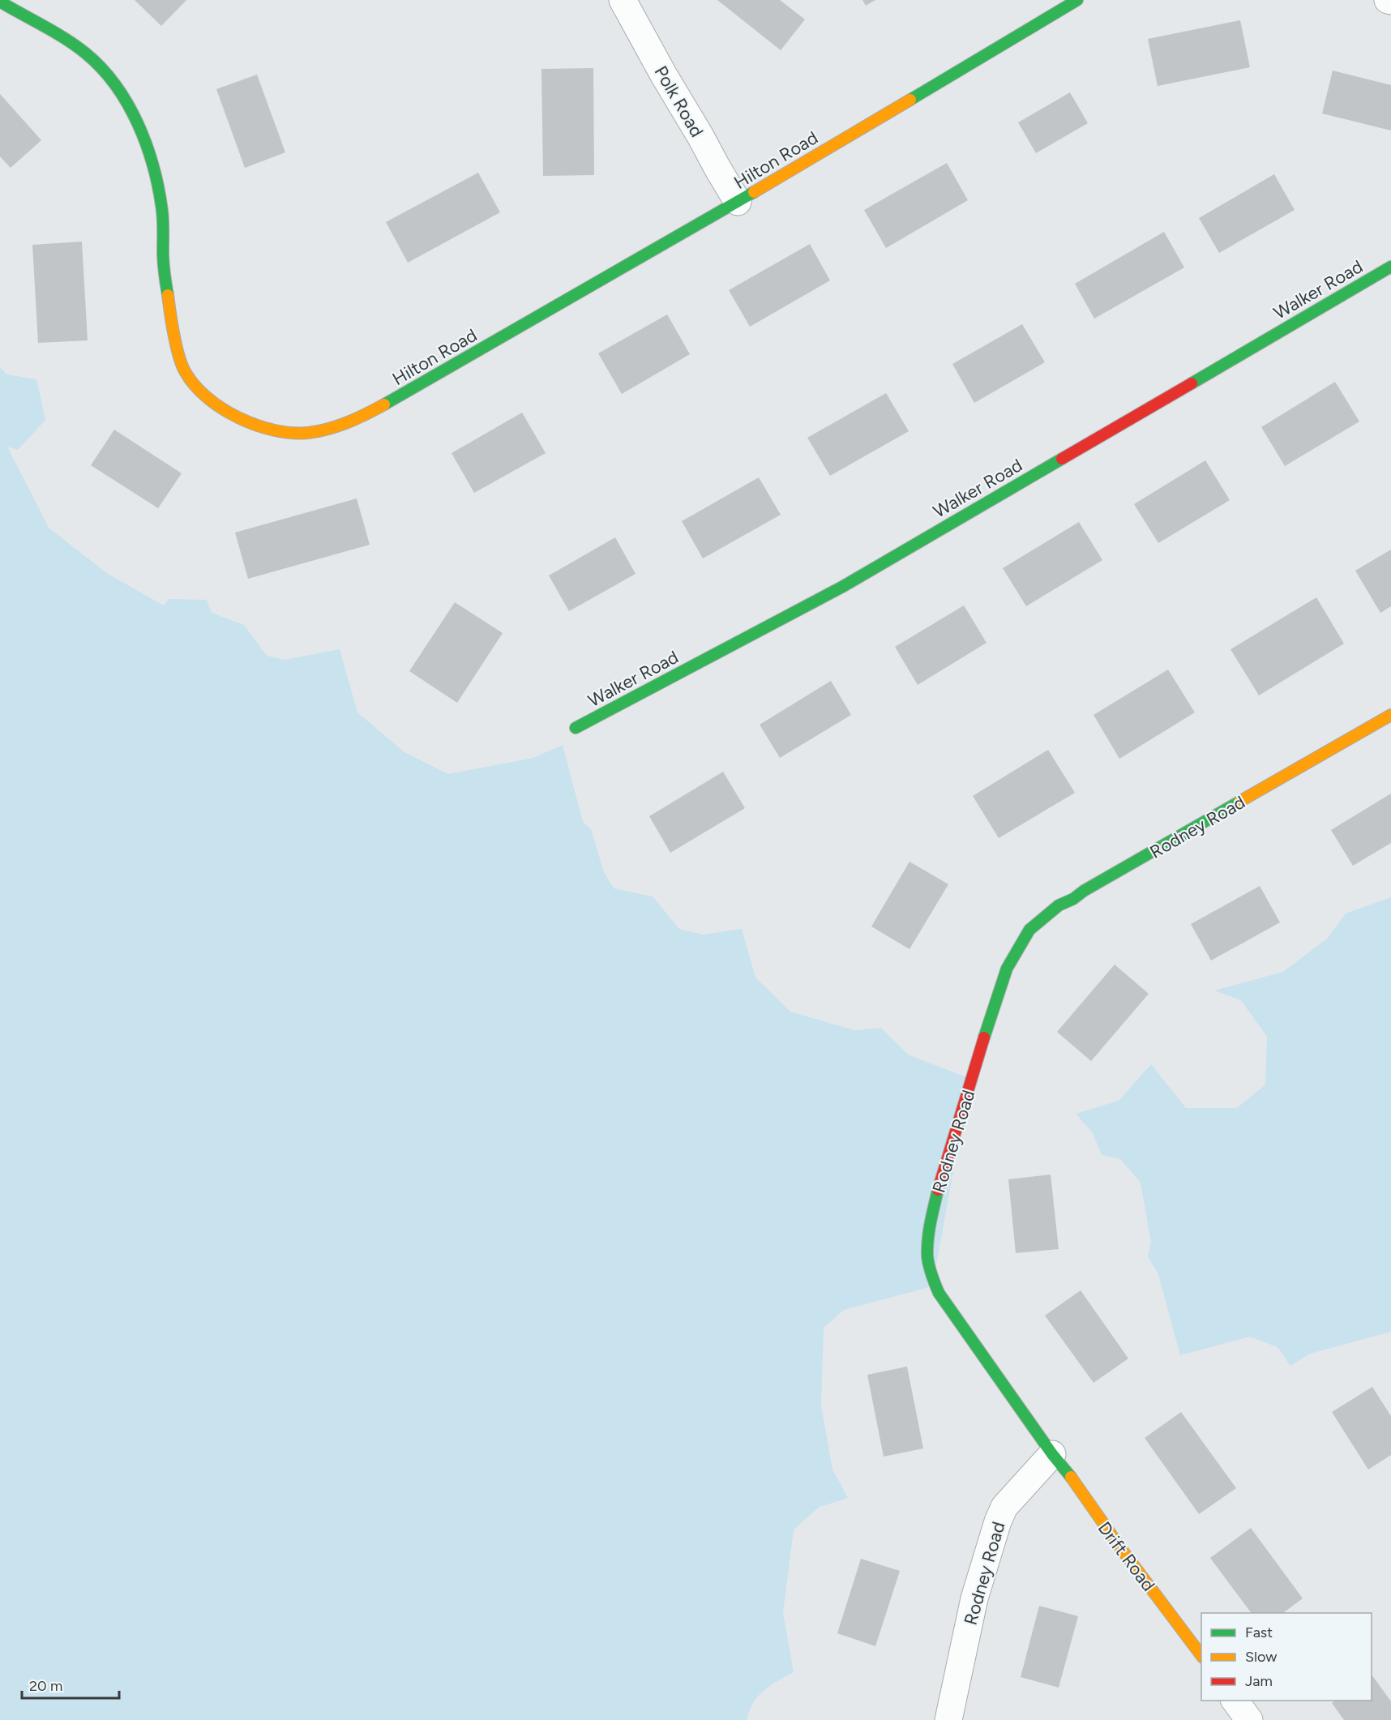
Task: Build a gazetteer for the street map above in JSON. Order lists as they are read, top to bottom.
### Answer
{
  "streets": {
    "street": [
      "Polk Road",
      "Hilton Road",
      "Walker Road",
      "Rodney Road",
      "Drift Road"
    ]
  },
  "crossings": [
    ["Polk Road", "Hilton Road"],
    ["Rodney Road", "Drift Road"]
  ],
  "legend": ["Fast", "Slow", "Jam"],
  "scale_bar": "20 m"
}
